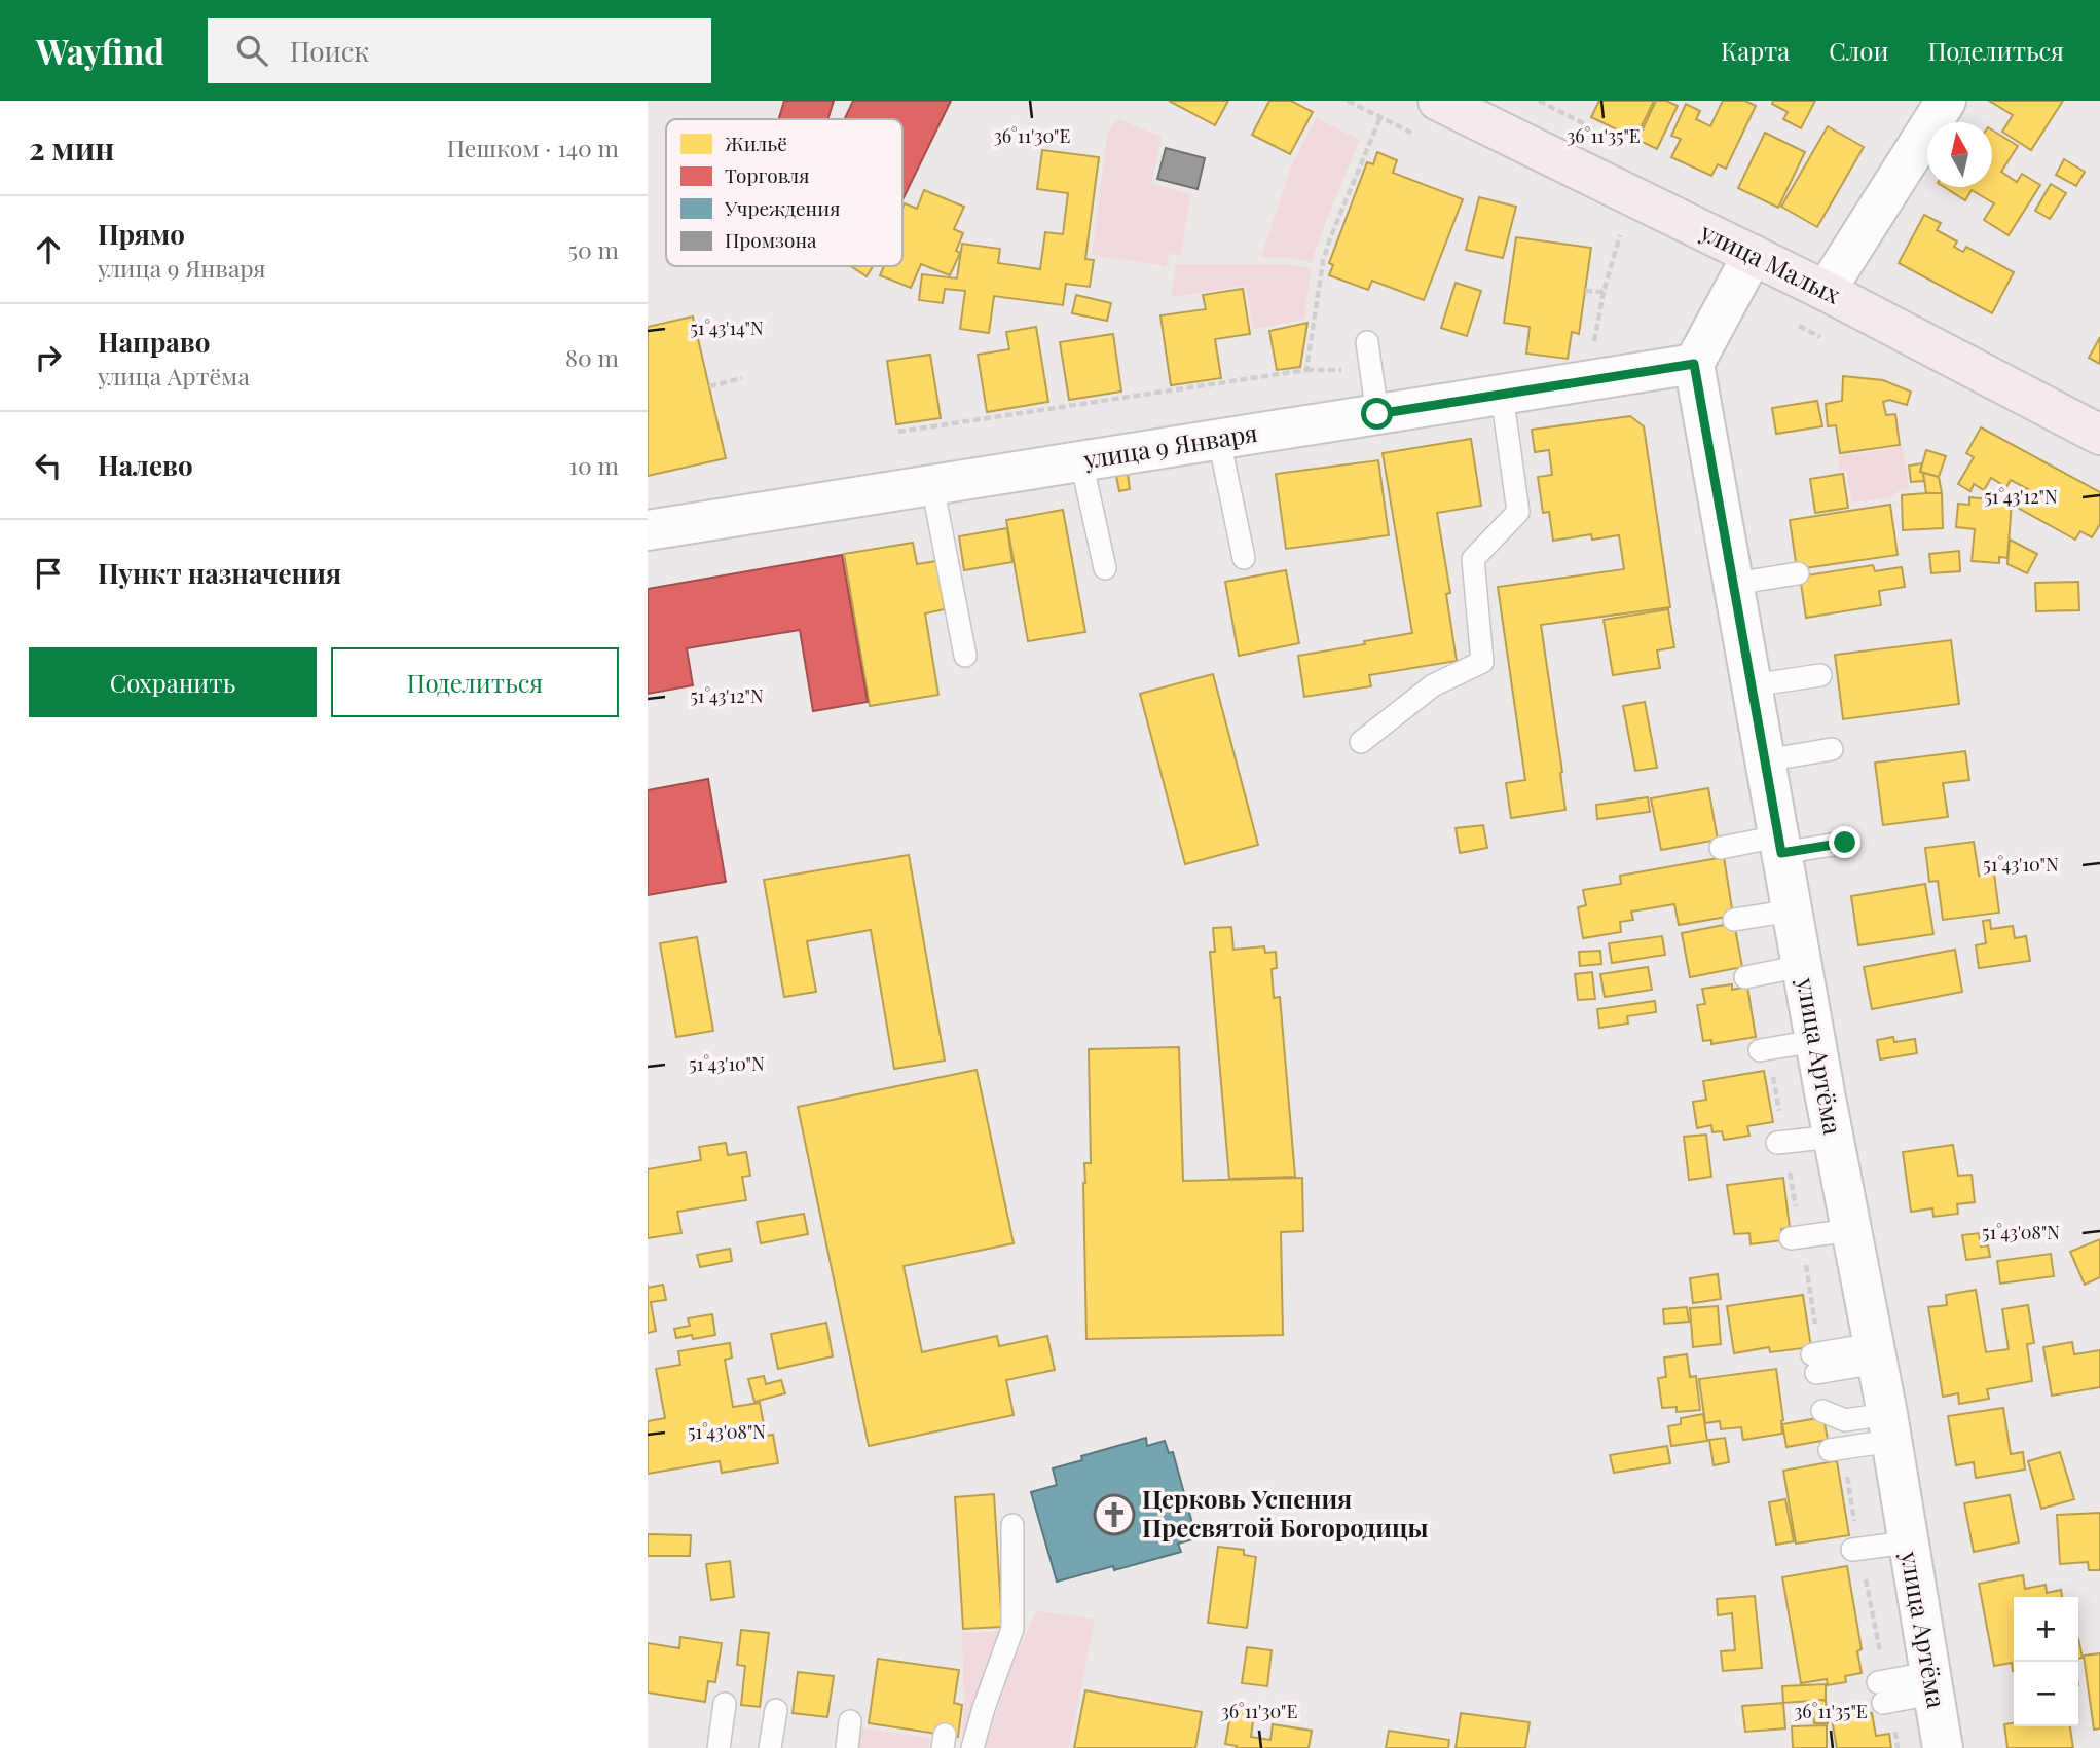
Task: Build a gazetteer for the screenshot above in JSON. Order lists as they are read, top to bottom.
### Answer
{
  "streets": {
    "main road": ["улица Малых"],
    "street": ["улица 9 Января", "улица Артёма"]
  },
  "crossings": [
    ["улица 9 Января", "улица Артёма"]
  ],
  "places": {
    "church": ["Церковь Успения Пресвятой Богородицы"]
  },
  "legend": [
    "Жильё",
    "Торговля",
    "Учреждения",
    "Промзона"
  ],
  "north": "top",
  "page": {
    "header": "Wayfind",
    "search": "Поиск",
    "nav": ["Карта", "Слои", "Поделиться"],
    "heading": ["2 мин", "Пешком · 140 m"],
    "list": [
      ["Прямо", "улица 9 Января", "50 m"],
      ["Направо", "улица Артёма", "80 m"],
      ["Налево", "10 m"],
      "Пункт назначения"
    ],
    "buttons": ["Сохранить", "Поделиться"],
    "map_buttons": ["+", "−"]
  },
  "coordinates": [
    "36°11'30\"E",
    "36°11'35\"E",
    "51°43'14\"N",
    "51°43'12\"N",
    "51°43'10\"N",
    "51°43'08\"N"
  ]
}
